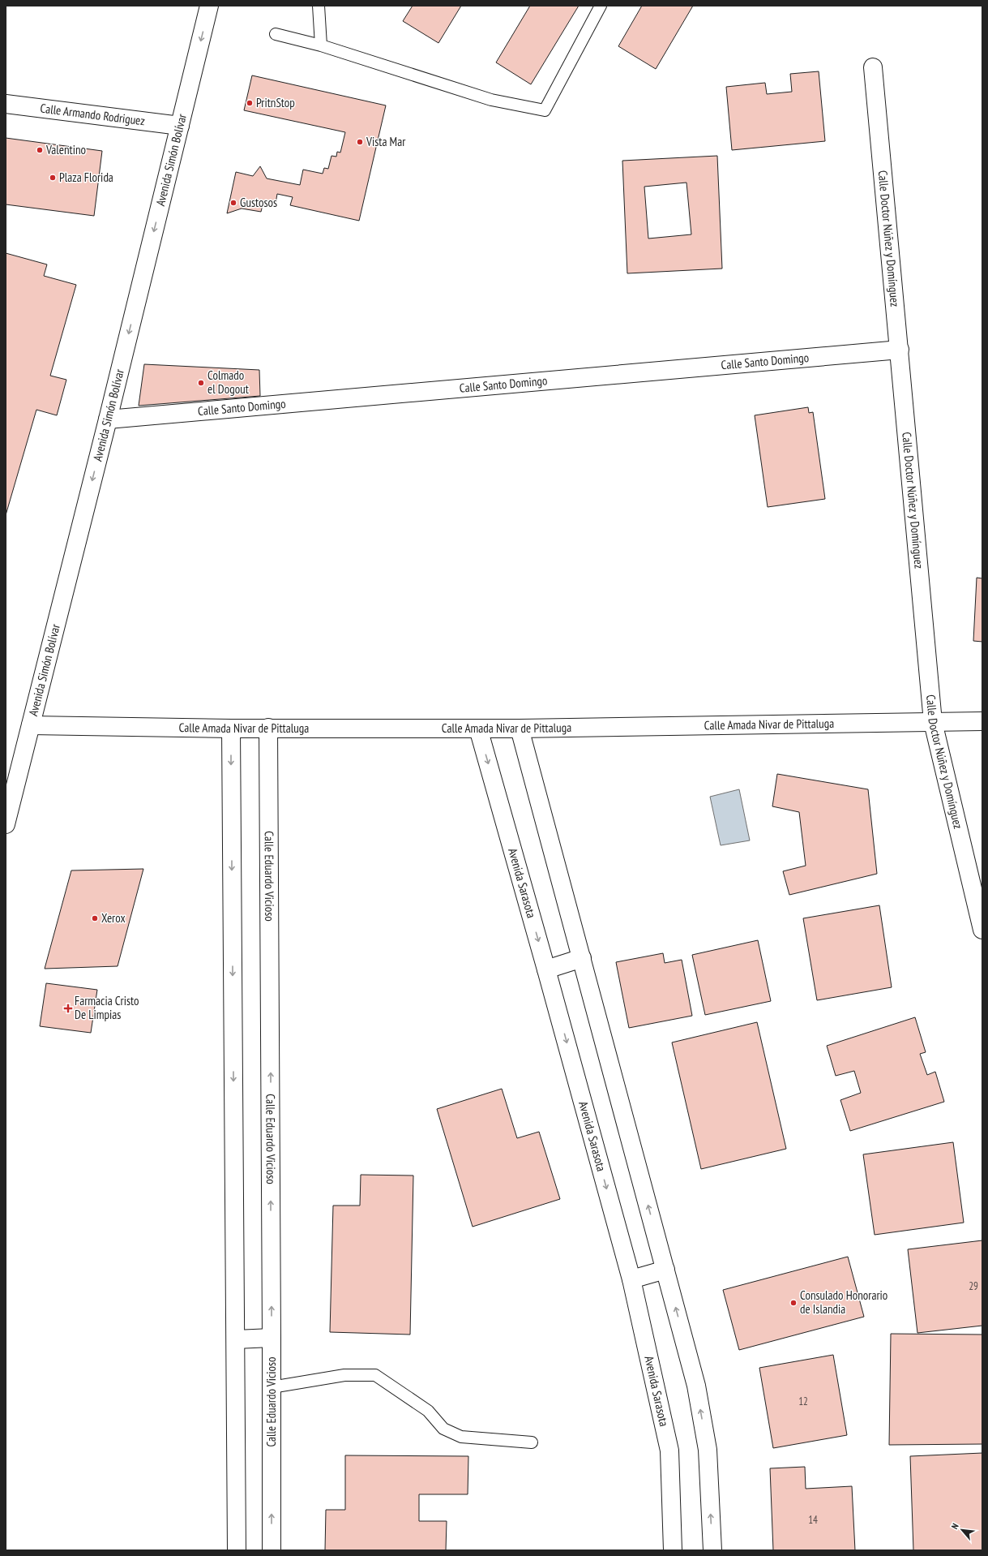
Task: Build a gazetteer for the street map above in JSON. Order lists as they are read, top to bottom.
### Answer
{
  "streets": {
    "street": [
      "Calle Armando Rodriguez",
      "Avenida Simón Bolívar",
      "Calle Doctor Núñez y Domínguez",
      "Calle Santo Domingo",
      "Calle Amada Nivar de Pittaluga",
      "Calle Eduardo Vicioso",
      "Avenida Sarasota"
    ]
  },
  "crossings": [
    ["Calle Armando Rodriguez", "Avenida Simón Bolívar"],
    ["Avenida Simón Bolívar", "Calle Santo Domingo"],
    ["Avenida Simón Bolívar", "Calle Amada Nivar de Pittaluga"],
    ["Calle Doctor Núñez y Domínguez", "Calle Santo Domingo"],
    ["Calle Doctor Núñez y Domínguez", "Calle Amada Nivar de Pittaluga"],
    ["Calle Amada Nivar de Pittaluga", "Calle Eduardo Vicioso"],
    ["Calle Amada Nivar de Pittaluga", "Avenida Sarasota"]
  ],
  "one_way": ["Avenida Simón Bolívar"],
  "places": {
    "other": [
      "PritnStop",
      "Vista Mar",
      "Valentino",
      "Plaza Florida",
      "Gustosos",
      "Colmado el Dogout",
      "Xerox",
      "Consulado Honorario de Islandia"
    ],
    "health": ["Farmacia Cristo De Limpias"]
  },
  "house_numbers": ["29", "12", "14"],
  "north": "top left"
}
